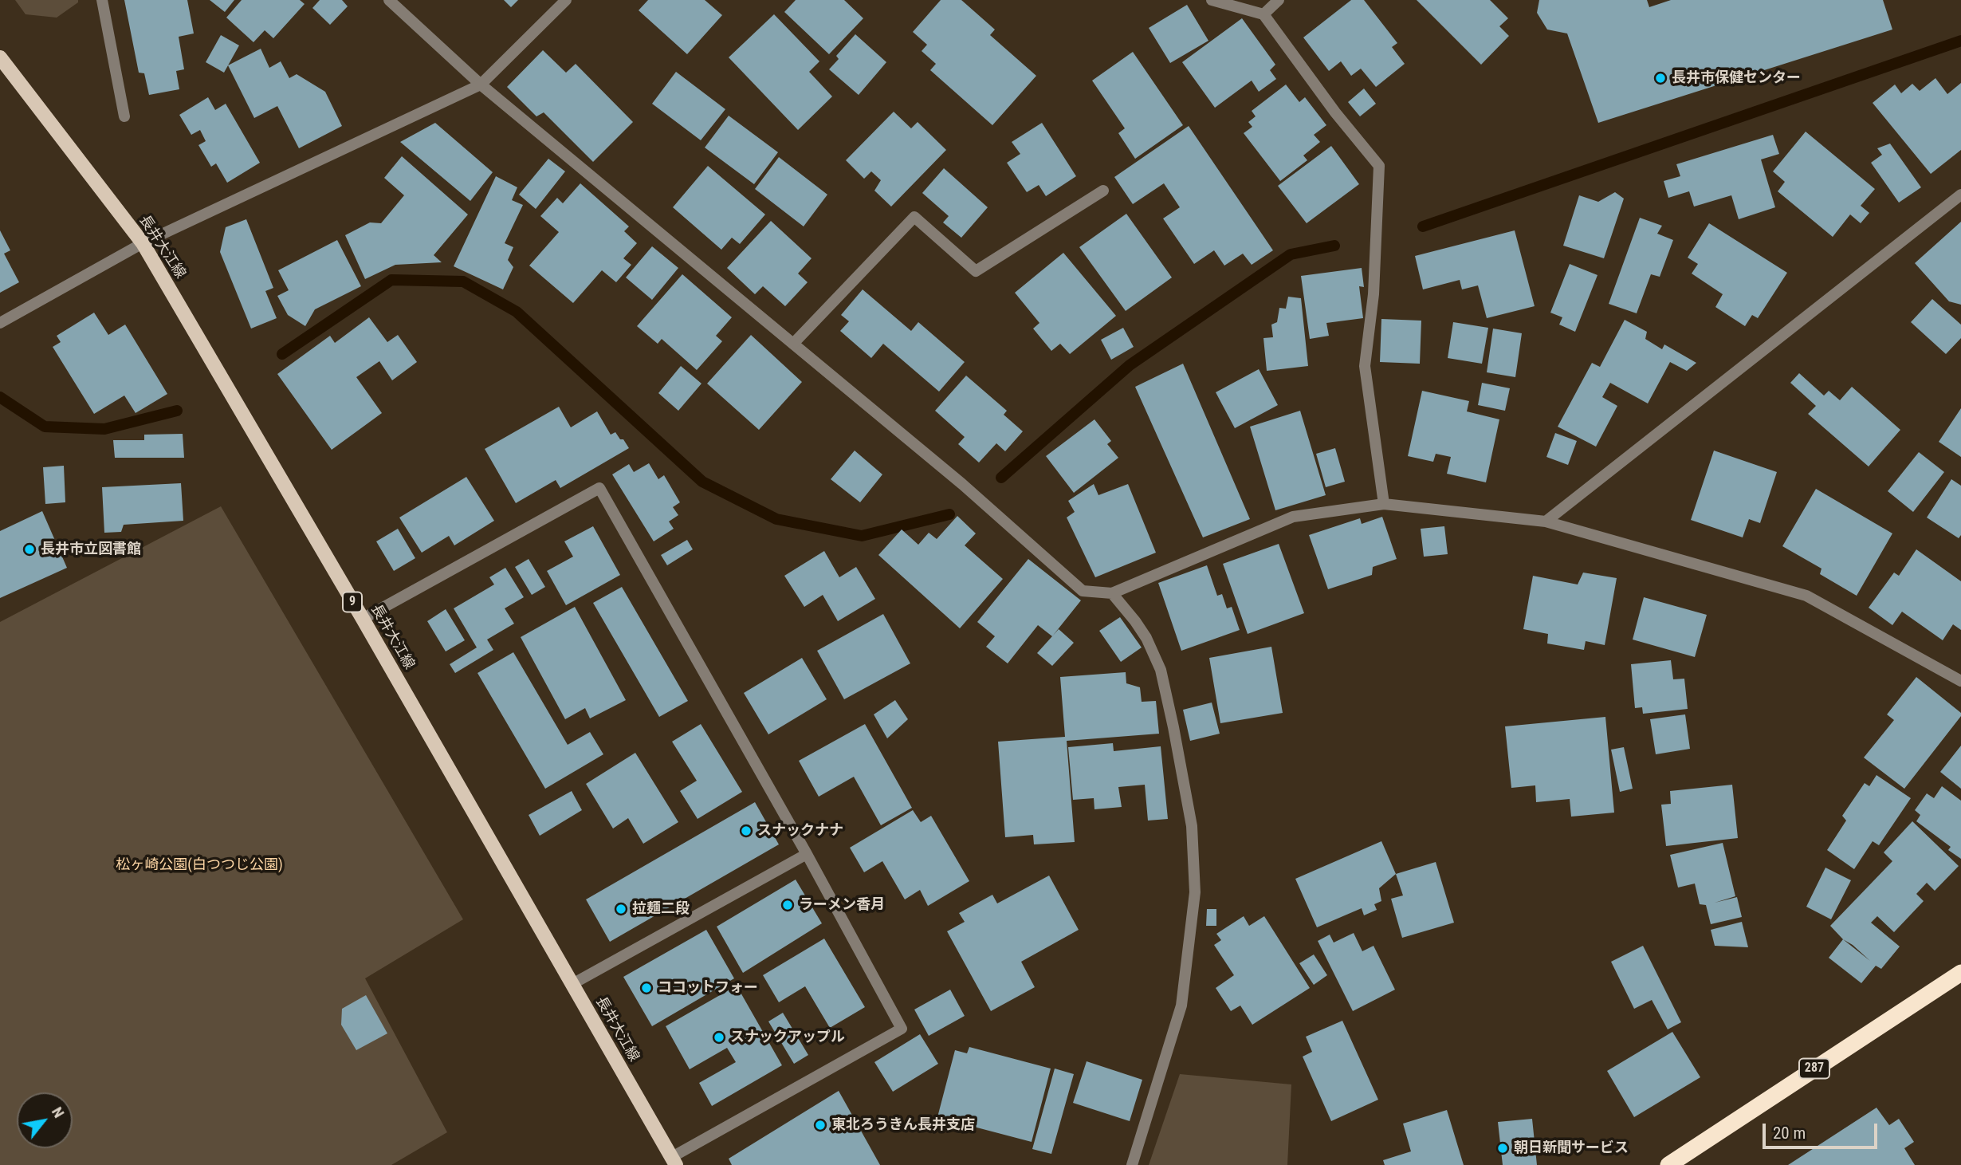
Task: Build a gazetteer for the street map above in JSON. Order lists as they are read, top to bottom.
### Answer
{
  "streets": {
    "highway": ["287"],
    "main road": ["長井大江線", "9"]
  },
  "parks": ["松ヶ崎公園(白つつじ公園)"],
  "places": [
    "長井市保健センター",
    "長井市立図書館",
    "スナックナナ",
    "ラーメン香月",
    "拉麺二段",
    "ココットフォー",
    "スナックアップル",
    "東北ろうきん長井支店",
    "朝日新聞サービス"
  ],
  "scale_bar": "20 m",
  "north": "top right"
}
